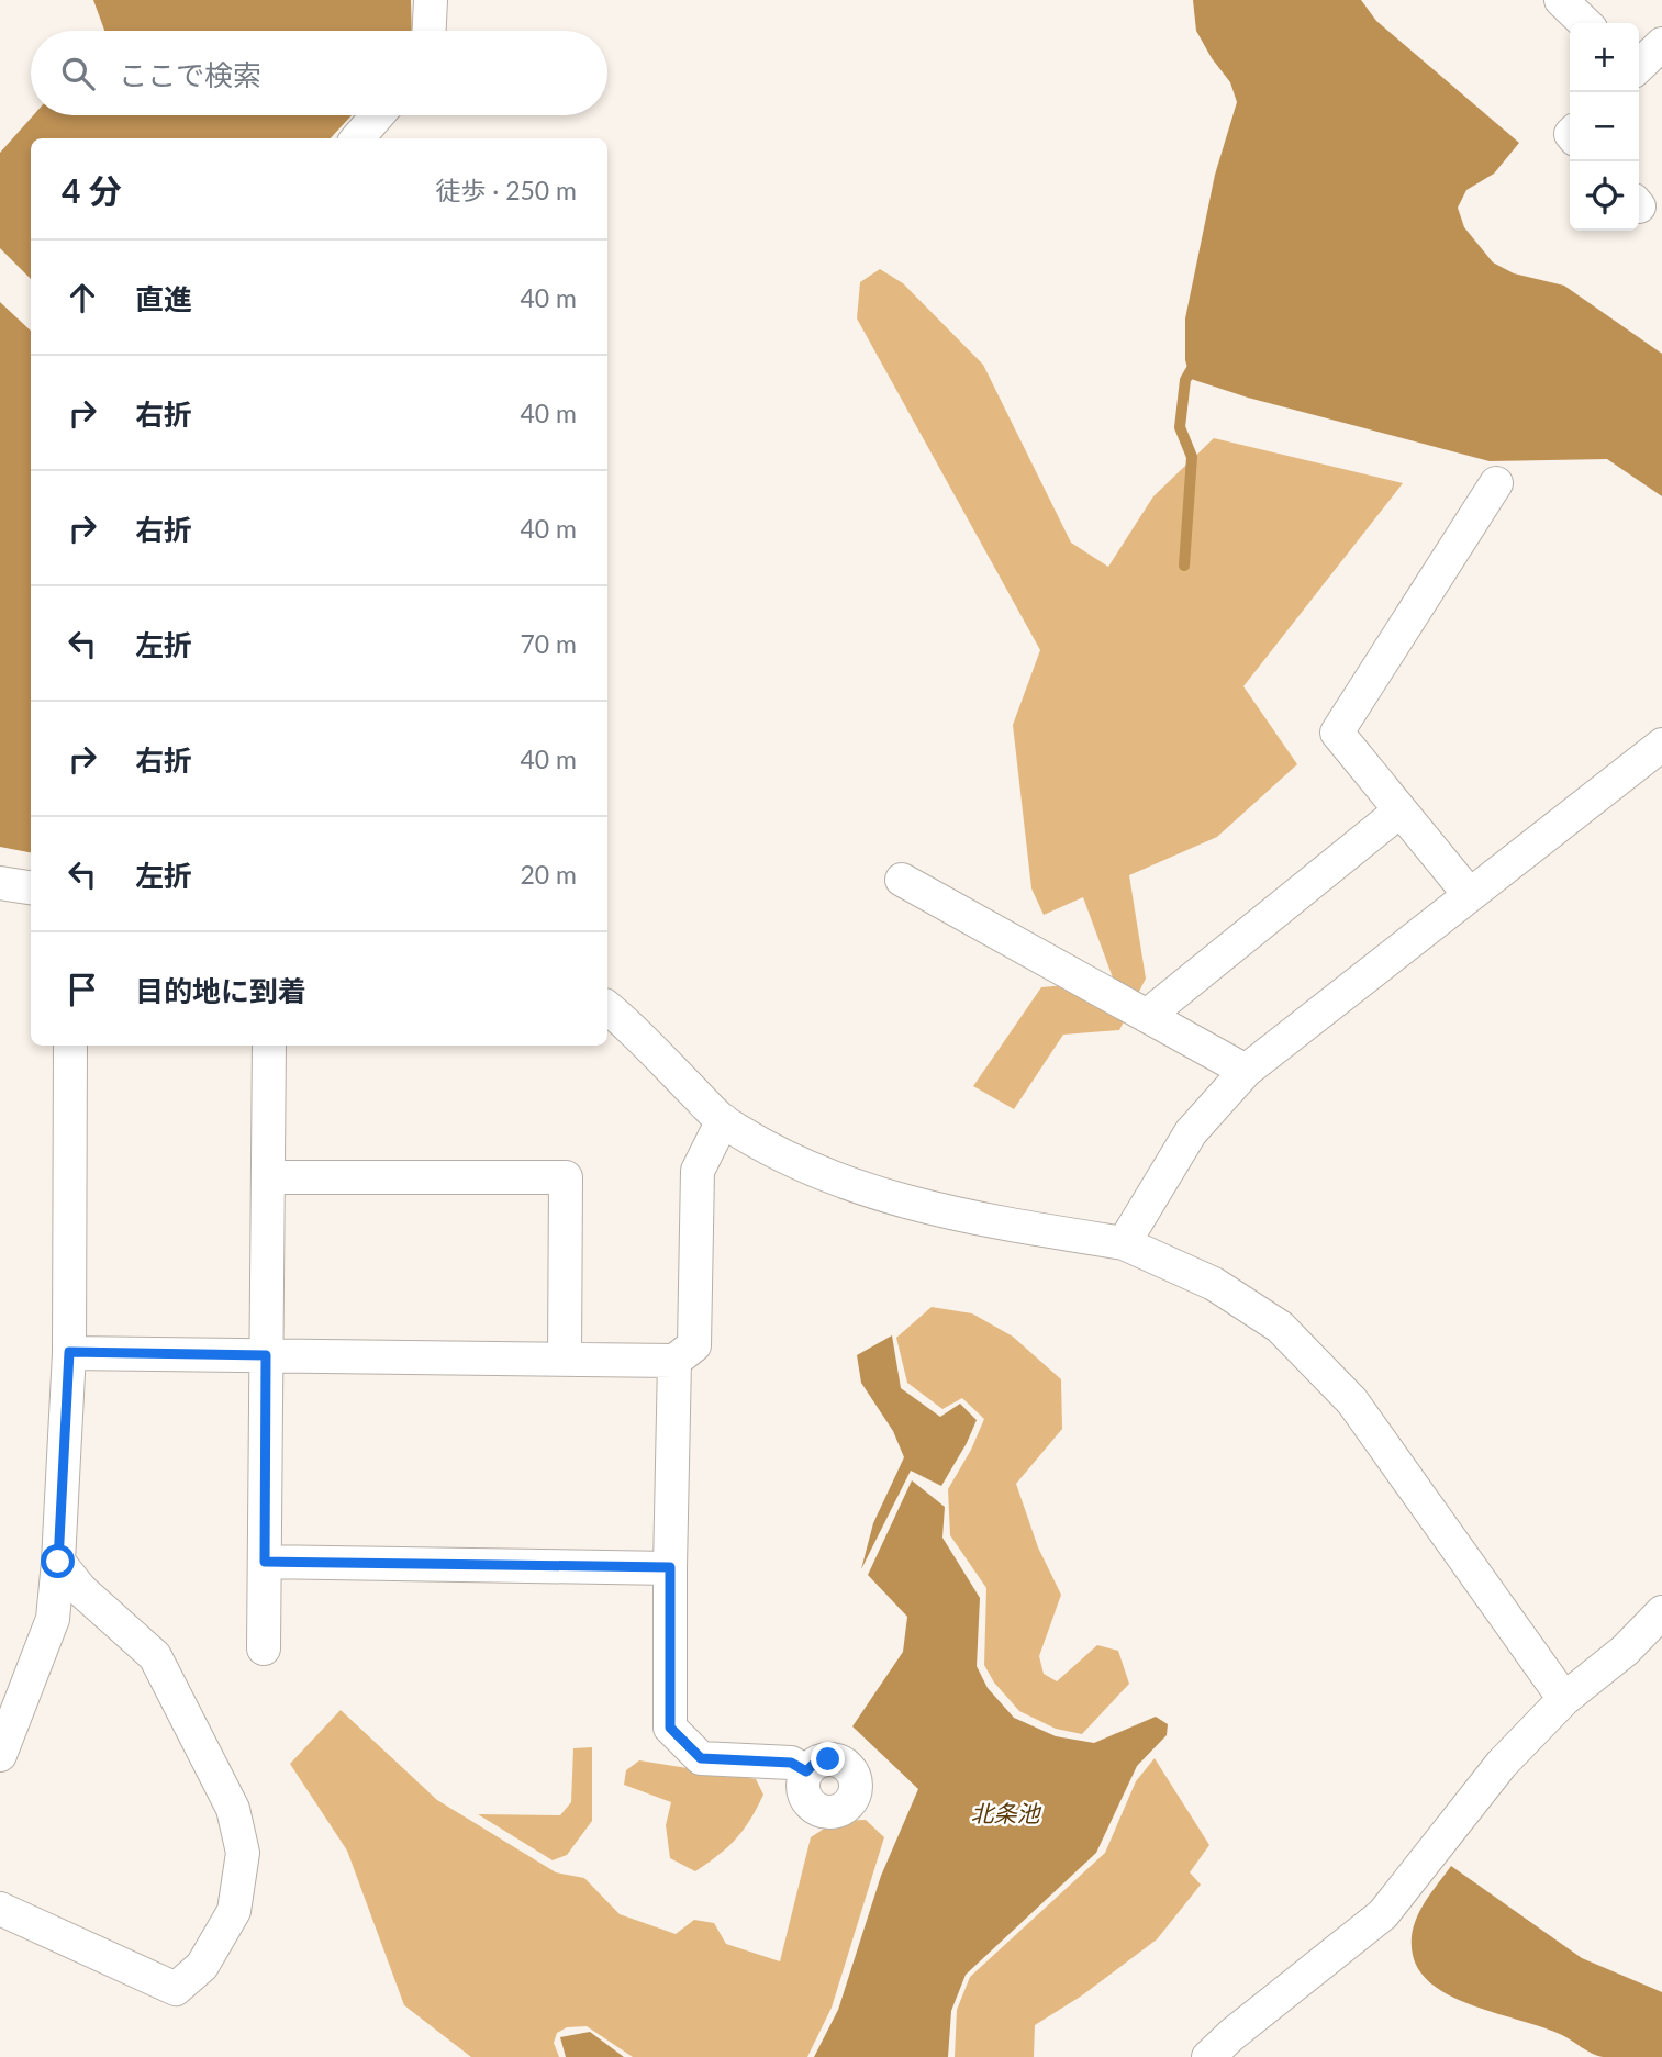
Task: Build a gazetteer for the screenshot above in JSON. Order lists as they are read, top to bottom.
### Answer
{
  "water": ["北条池"],
  "page": {
    "map_buttons": ["+", "−"],
    "search": "ここで検索",
    "heading": ["4 分", "徒歩 · 250 m"],
    "list": [
      ["直進", "40 m"],
      ["右折", "40 m"],
      ["右折", "40 m"],
      ["左折", "70 m"],
      ["右折", "40 m"],
      ["左折", "20 m"],
      "目的地に到着"
    ]
  }
}
